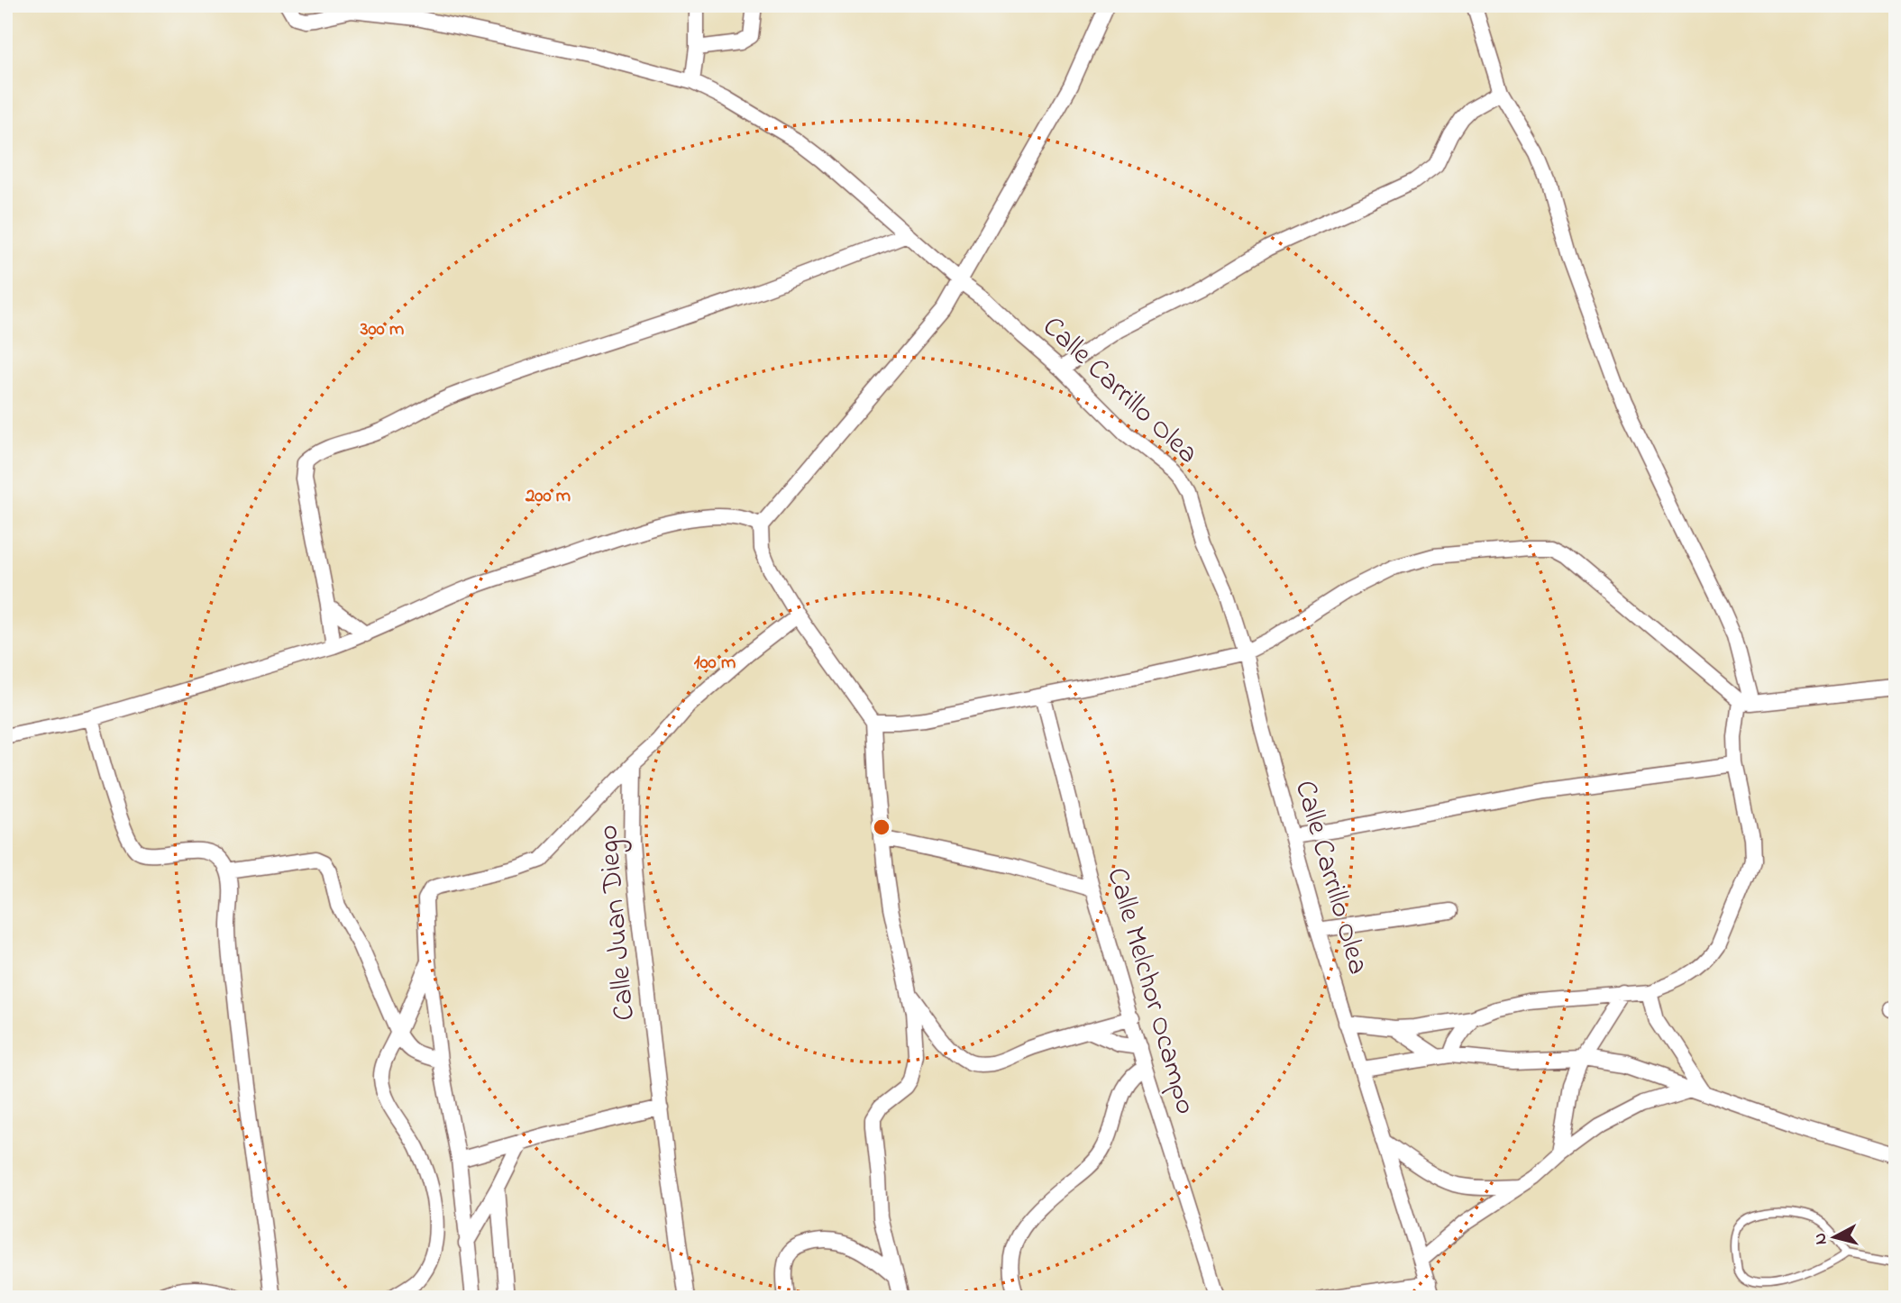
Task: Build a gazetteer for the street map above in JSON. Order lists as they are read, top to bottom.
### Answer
{
  "streets": {
    "street": ["Calle Carrillo Olea", "Calle Juan Diego", "Calle Melchor Ocampo"]
  },
  "north": "left",
  "rings": ["300 m", "200 m", "100 m"]
}
